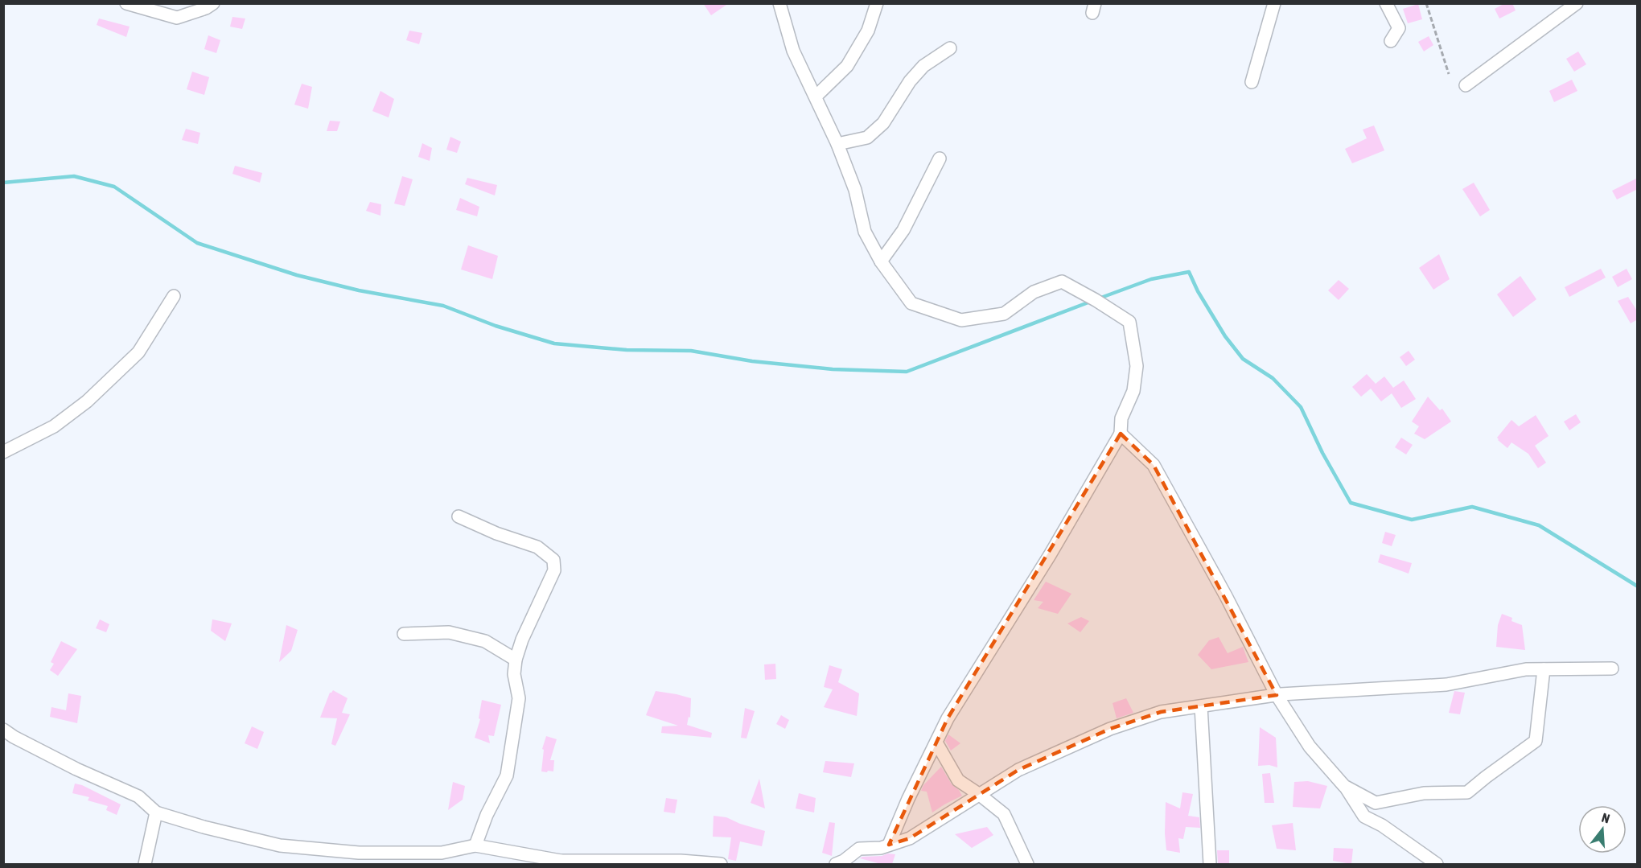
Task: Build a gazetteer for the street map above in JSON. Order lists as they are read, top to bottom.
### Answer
{
  "north": "top"
}
